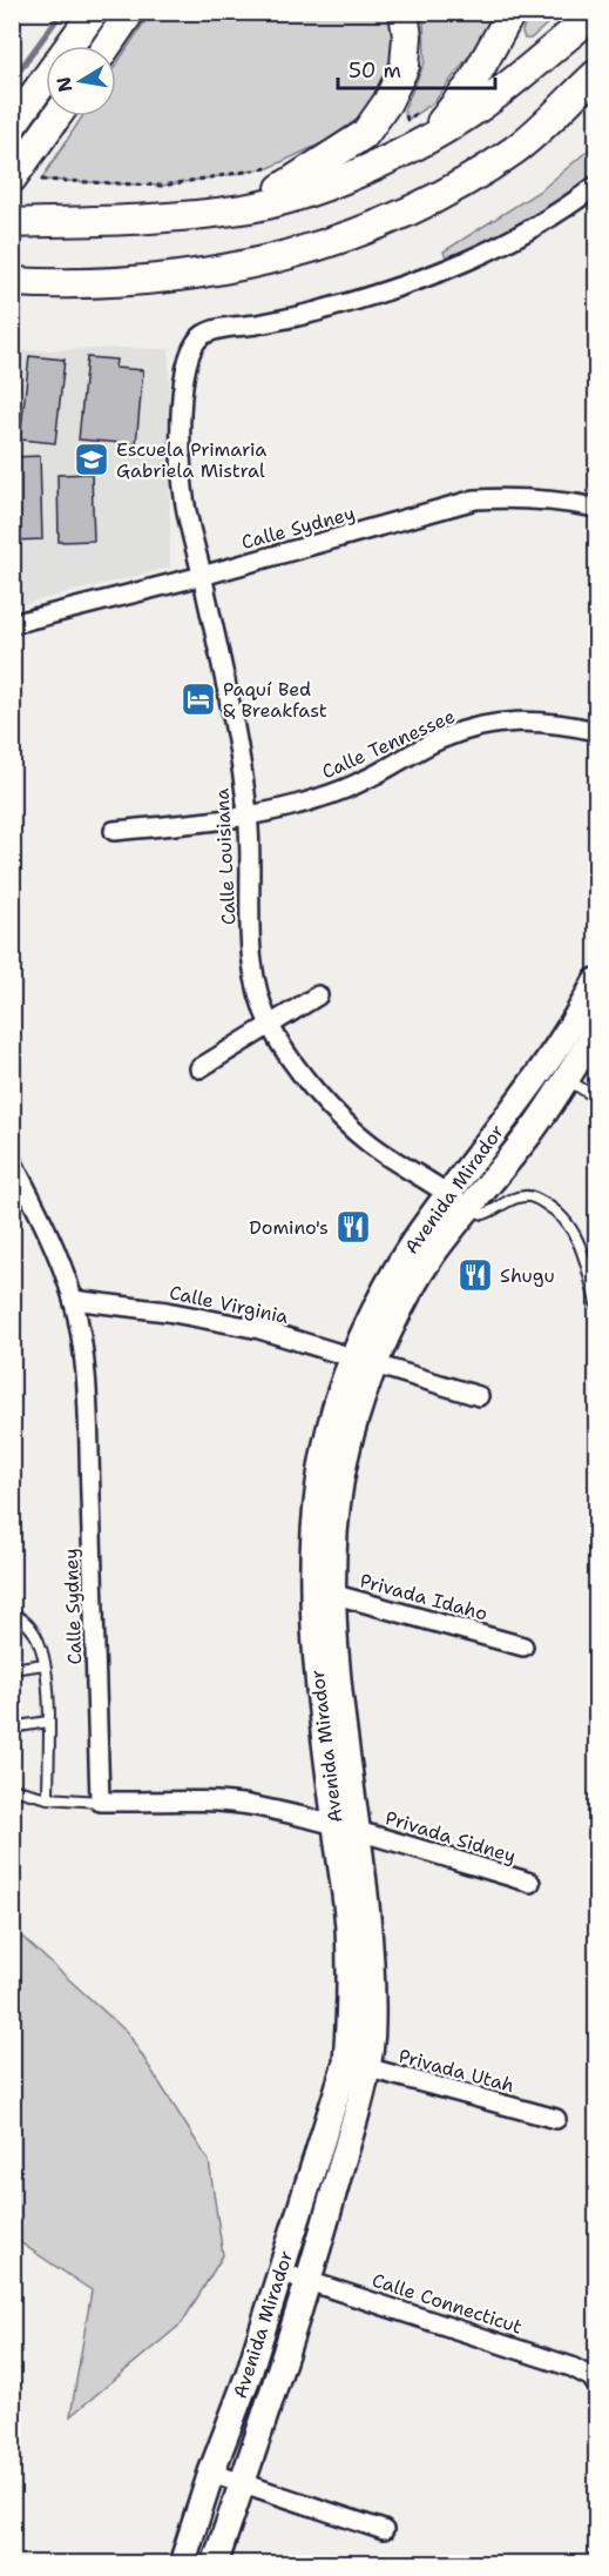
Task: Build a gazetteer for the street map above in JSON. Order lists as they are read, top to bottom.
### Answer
{
  "streets": {
    "main road": ["Avenida Mirador"],
    "street": [
      "Calle Sydney",
      "Calle Tennessee",
      "Calle Louisiana",
      "Calle Virginia",
      "Privada Idaho",
      "Privada Sidney",
      "Privada Utah",
      "Calle Connecticut"
    ]
  },
  "crossings": [
    ["Calle Sydney", "Calle Louisiana"],
    ["Calle Sydney", "Calle Virginia"],
    ["Calle Tennessee", "Calle Louisiana"],
    ["Calle Louisiana", "Avenida Mirador"],
    ["Avenida Mirador", "Calle Virginia"],
    ["Avenida Mirador", "Privada Idaho"],
    ["Avenida Mirador", "Privada Sidney"],
    ["Avenida Mirador", "Privada Utah"],
    ["Avenida Mirador", "Calle Connecticut"]
  ],
  "places": {
    "school or university": ["Escuela Primaria Gabriela Mistral"],
    "hotel": ["Paquí Bed & Breakfast"],
    "restaurant": ["Domino's", "Shugu"]
  },
  "scale_bar": "50 m",
  "north": "left"
}
